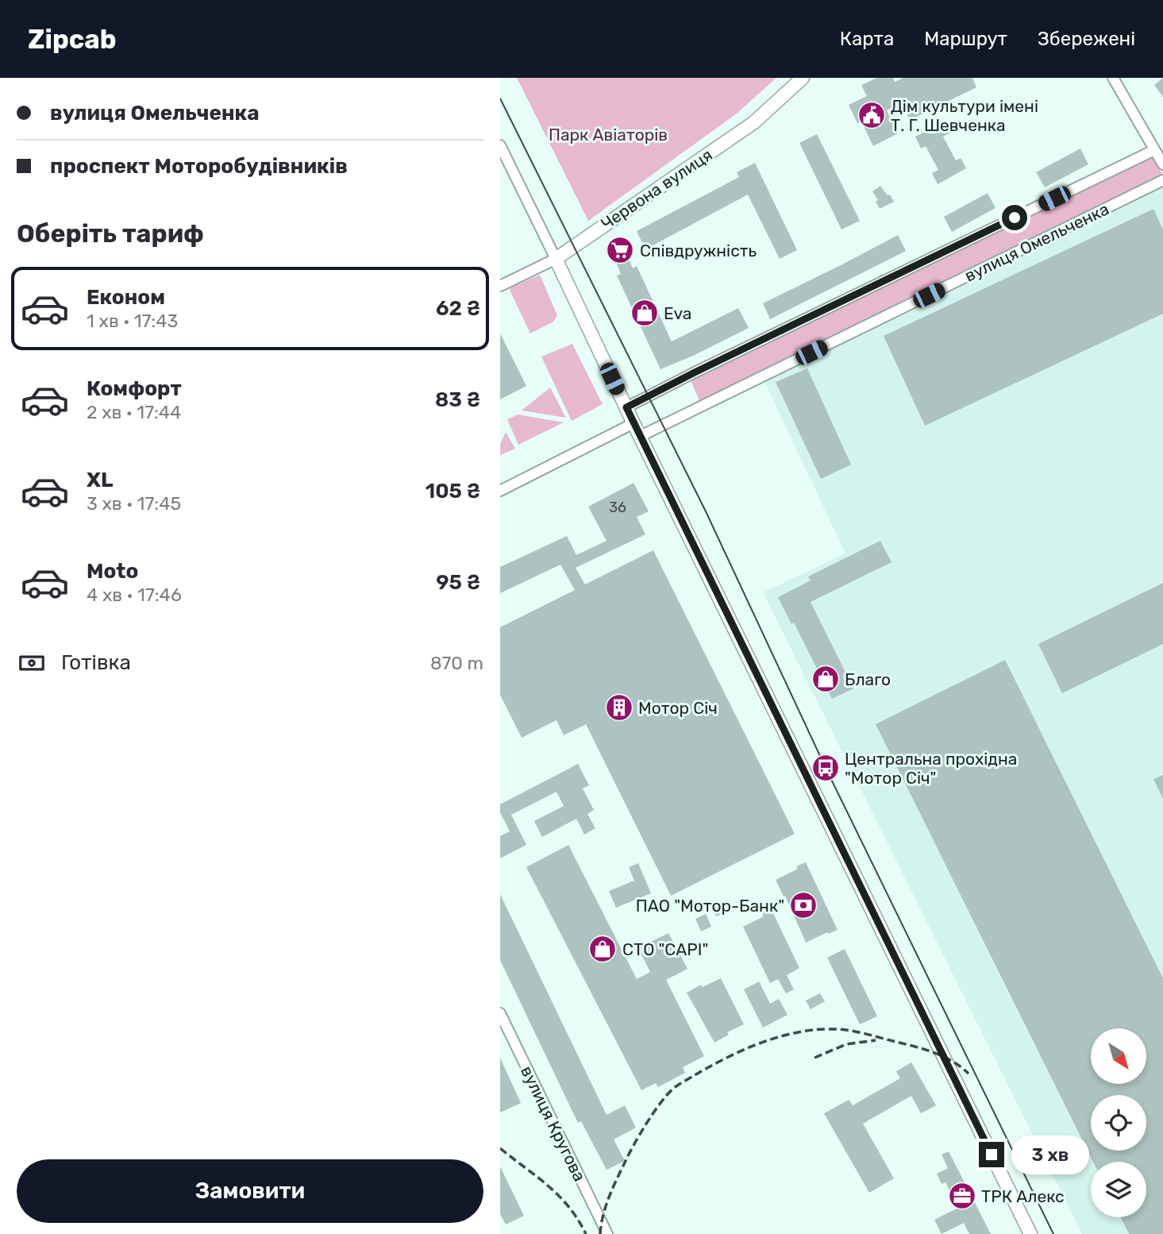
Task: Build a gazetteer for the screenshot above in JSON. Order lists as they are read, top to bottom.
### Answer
{
  "streets": {
    "main road": ["Червона вулиця"],
    "street": ["вулиця Омельченка", "вулиця Кругова"]
  },
  "parks": ["Парк Авіаторів"],
  "places": {
    "public building": ["Дім культури імені Т. Г. Шевченка"],
    "supermarket": ["Співдружність"],
    "shop": ["Eva", "Благо", "СТО \"CAPI\""],
    "building": ["Мотор Січ"],
    "bus stop": ["Центральна прохідна \"Мотор Січ\""],
    "bank": ["ПАО \"Мотор-Банк\""],
    "office": ["ТРК Алекс"]
  },
  "house_numbers": ["36"],
  "north": "bottom right",
  "page": {
    "header": "Zipcab",
    "nav": ["Карта", "Маршрут", "Збережені"],
    "banner": ["вулиця Омельченка", "проспект Моторобудівників"],
    "heading": "Оберіть тариф",
    "list": [
      {
        "name": "Економ",
        "note": "1 хв · 17:43",
        "value": "62 ₴"
      },
      {
        "name": "Комфорт",
        "note": "2 хв · 17:44",
        "value": "83 ₴"
      },
      {
        "name": "XL",
        "note": "3 хв · 17:45",
        "value": "105 ₴"
      },
      {
        "name": "Moto",
        "note": "4 хв · 17:46",
        "value": "95 ₴"
      }
    ],
    "pay": ["Готівка", "870 m"],
    "bubble": "3 хв",
    "buttons": "Замовити"
  }
}
